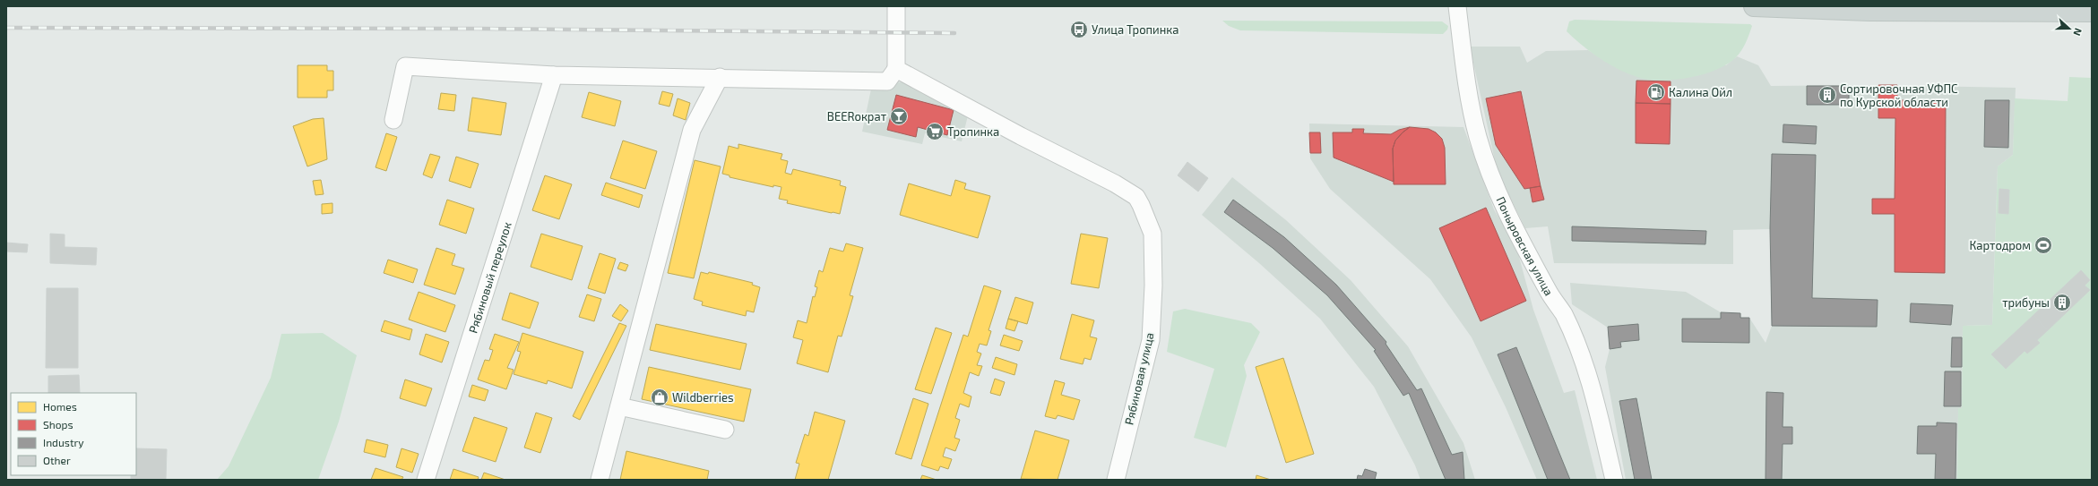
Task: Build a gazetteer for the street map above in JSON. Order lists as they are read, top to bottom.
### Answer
{
  "streets": {
    "street": ["Поныровская улица", "Рябиновый переулок", "Рябиновая улица"]
  },
  "places": {
    "bus stop": ["Улица Тропинка"],
    "fuel station": ["Калина Ойл"],
    "building": ["Сортировочная УФПС по Курской области", "трибуны"],
    "bar": ["BEERократ"],
    "supermarket": ["Тропинка"],
    "sports": ["Картодром"],
    "shop": ["Wildberries"]
  },
  "legend": [
    "Homes",
    "Shops",
    "Industry",
    "Other"
  ],
  "north": "right"
}
